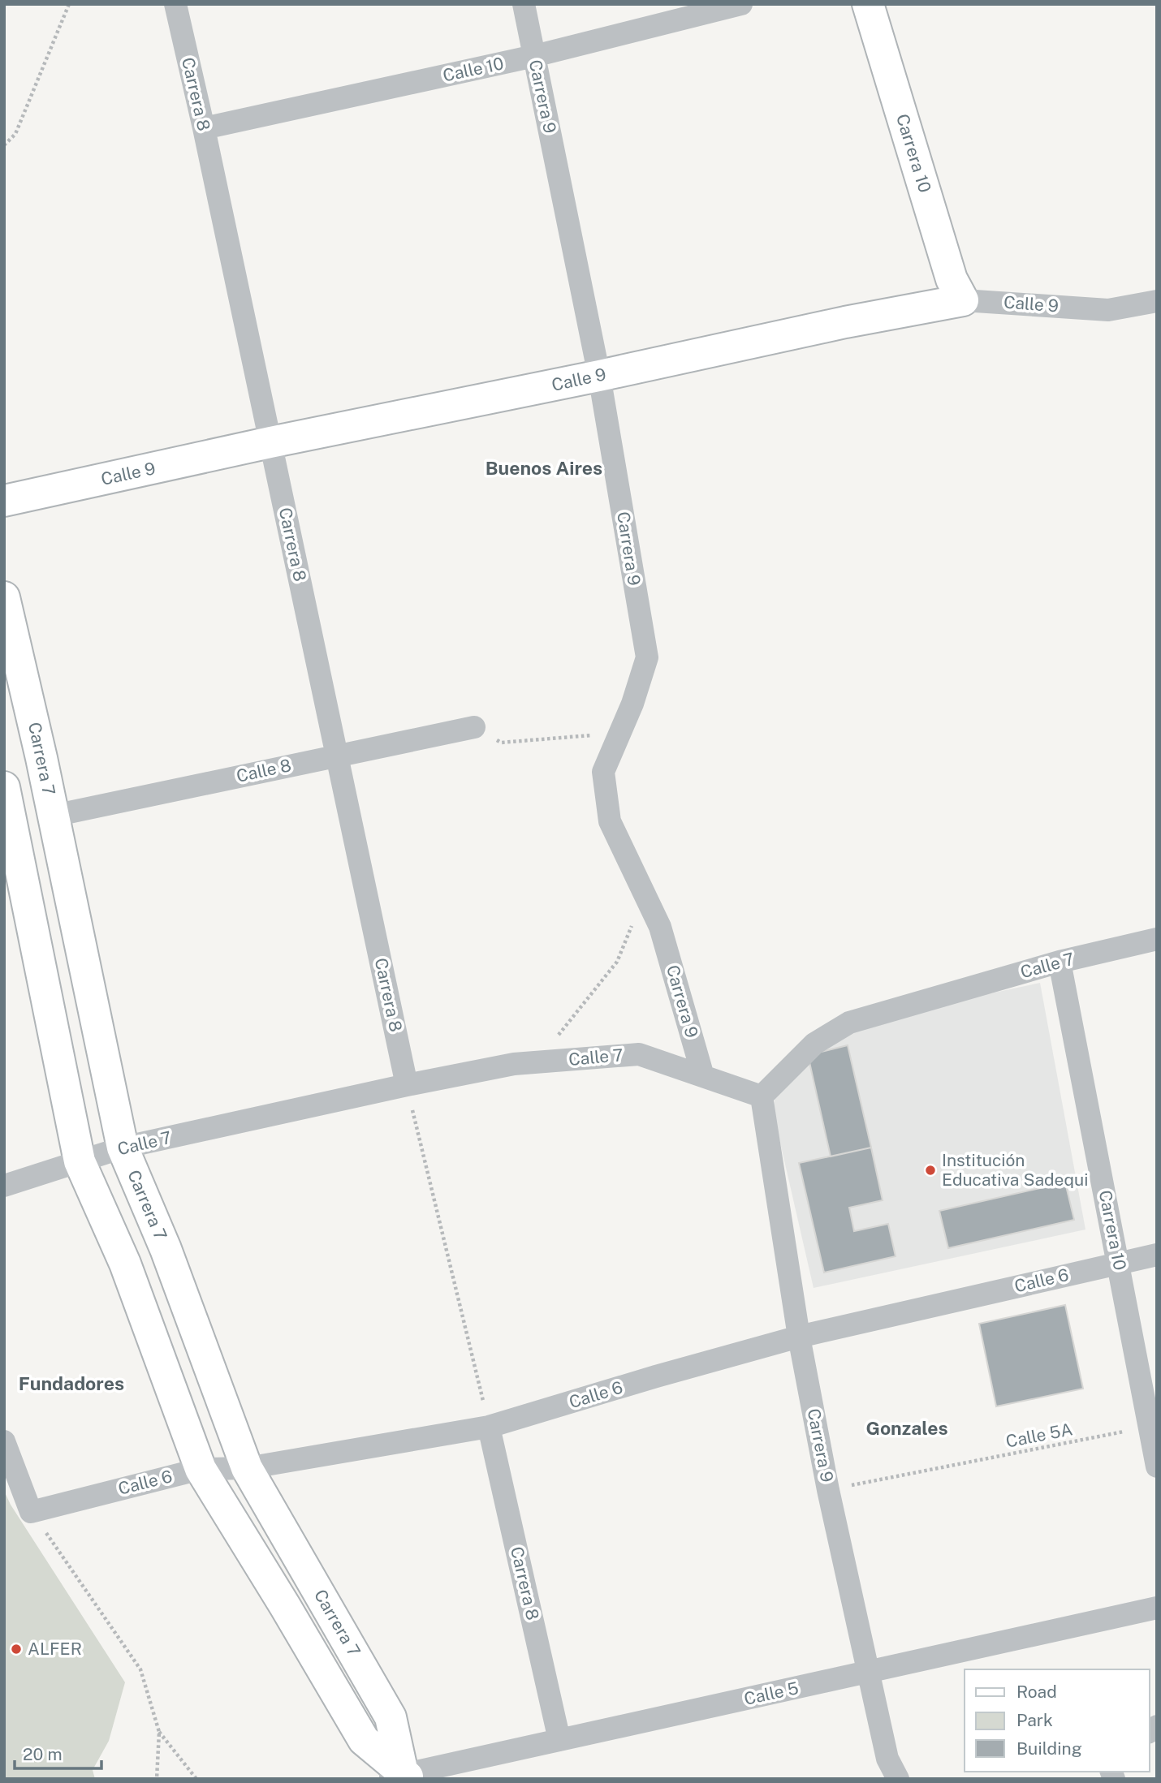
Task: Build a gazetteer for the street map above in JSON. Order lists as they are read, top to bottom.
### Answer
{
  "streets": {
    "main road": ["Carrera 10", "Calle 9", "Carrera 7"],
    "street": [
      "Calle 10",
      "Carrera 8",
      "Carrera 9",
      "Calle 8",
      "Calle 7",
      "Calle 6",
      "Calle 5"
    ],
    "path": ["Calle 5A"]
  },
  "crossings": [
    ["Calle 10", "Carrera 8"],
    ["Calle 10", "Carrera 9"],
    ["Carrera 8", "Calle 9"],
    ["Carrera 8", "Calle 8"],
    ["Carrera 8", "Calle 7"],
    ["Carrera 8", "Calle 6"],
    ["Carrera 8", "Calle 5"],
    ["Carrera 9", "Calle 9"],
    ["Carrera 9", "Calle 7"],
    ["Carrera 9", "Calle 6"],
    ["Carrera 9", "Calle 5A"],
    ["Carrera 9", "Calle 5"],
    ["Carrera 10", "Calle 9"],
    ["Carrera 10", "Calle 7"],
    ["Carrera 10", "Calle 6"],
    ["Carrera 10", "Calle 5A"],
    ["Carrera 7", "Calle 8"],
    ["Carrera 7", "Calle 7"],
    ["Carrera 7", "Calle 6"],
    ["Carrera 7", "Calle 5"]
  ],
  "districts": ["Buenos Aires", "Fundadores", "Gonzales"],
  "places": ["Institución Educativa Sadequi", "ALFER"],
  "legend": ["Road", "Park", "Building"],
  "scale_bar": "20 m"
}
